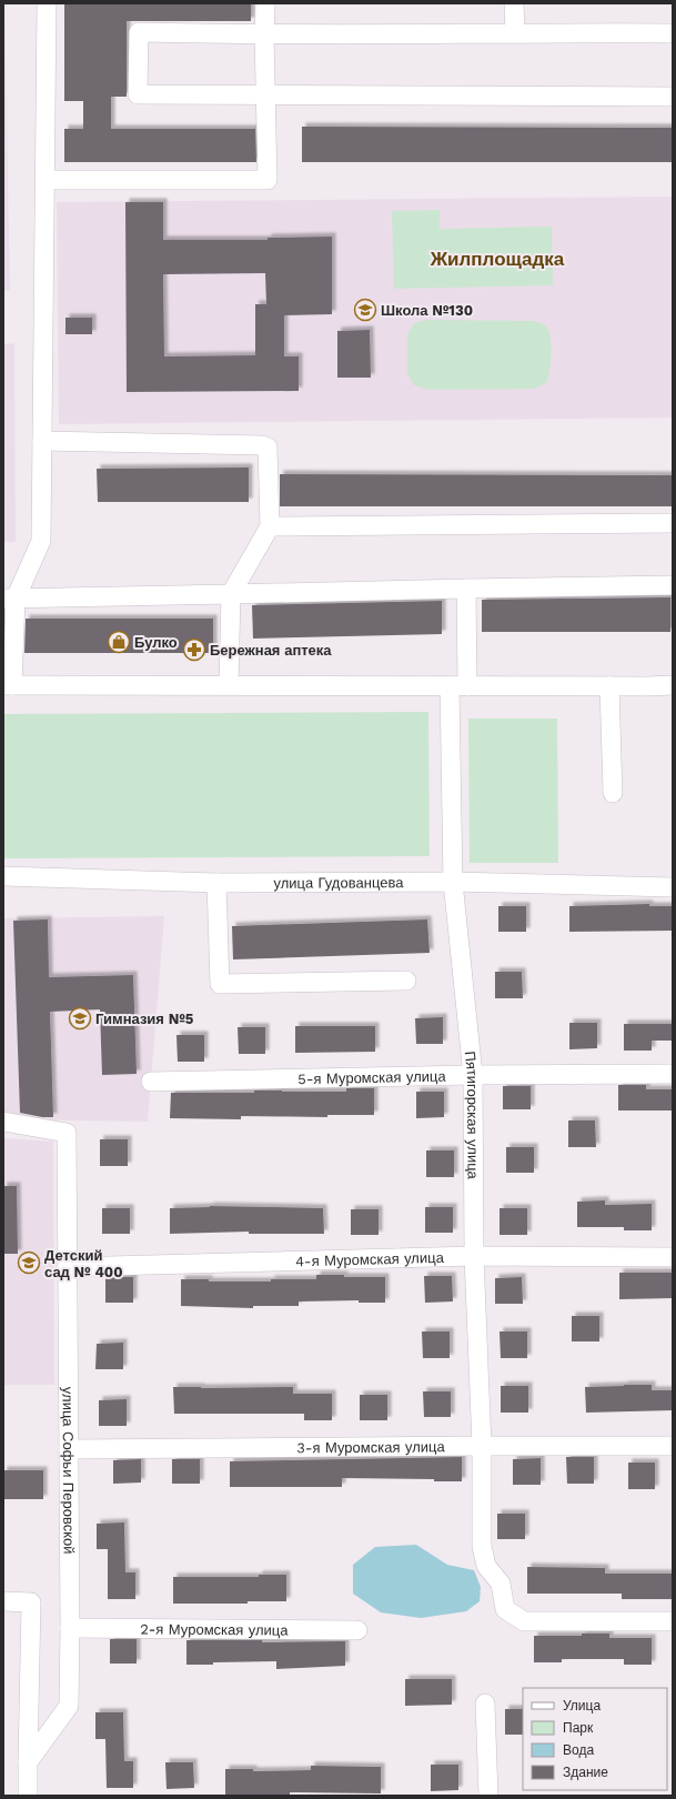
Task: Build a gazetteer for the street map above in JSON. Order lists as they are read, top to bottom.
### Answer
{
  "streets": {
    "street": [
      "улица Гудованцева",
      "5-я Муромская улица",
      "Пятигорская улица",
      "4-я Муромская улица",
      "3-я Муромская улица",
      "улица Софьи Перовской",
      "2-я Муромская улица"
    ]
  },
  "crossings": [
    ["улица Гудованцева", "Пятигорская улица"],
    ["5-я Муромская улица", "Пятигорская улица"],
    ["Пятигорская улица", "4-я Муромская улица"],
    ["Пятигорская улица", "3-я Муромская улица"],
    ["4-я Муромская улица", "улица Софьи Перовской"],
    ["3-я Муромская улица", "улица Софьи Перовской"],
    ["улица Софьи Перовской", "2-я Муромская улица"]
  ],
  "districts": ["Жилплощадка"],
  "places": {
    "school or university": ["Школа №130", "Гимназия №5", "Детский сад № 400"],
    "shop": ["Булко"],
    "pharmacy": ["Бережная аптека"]
  },
  "legend": [
    "Улица",
    "Парк",
    "Вода",
    "Здание"
  ]
}
